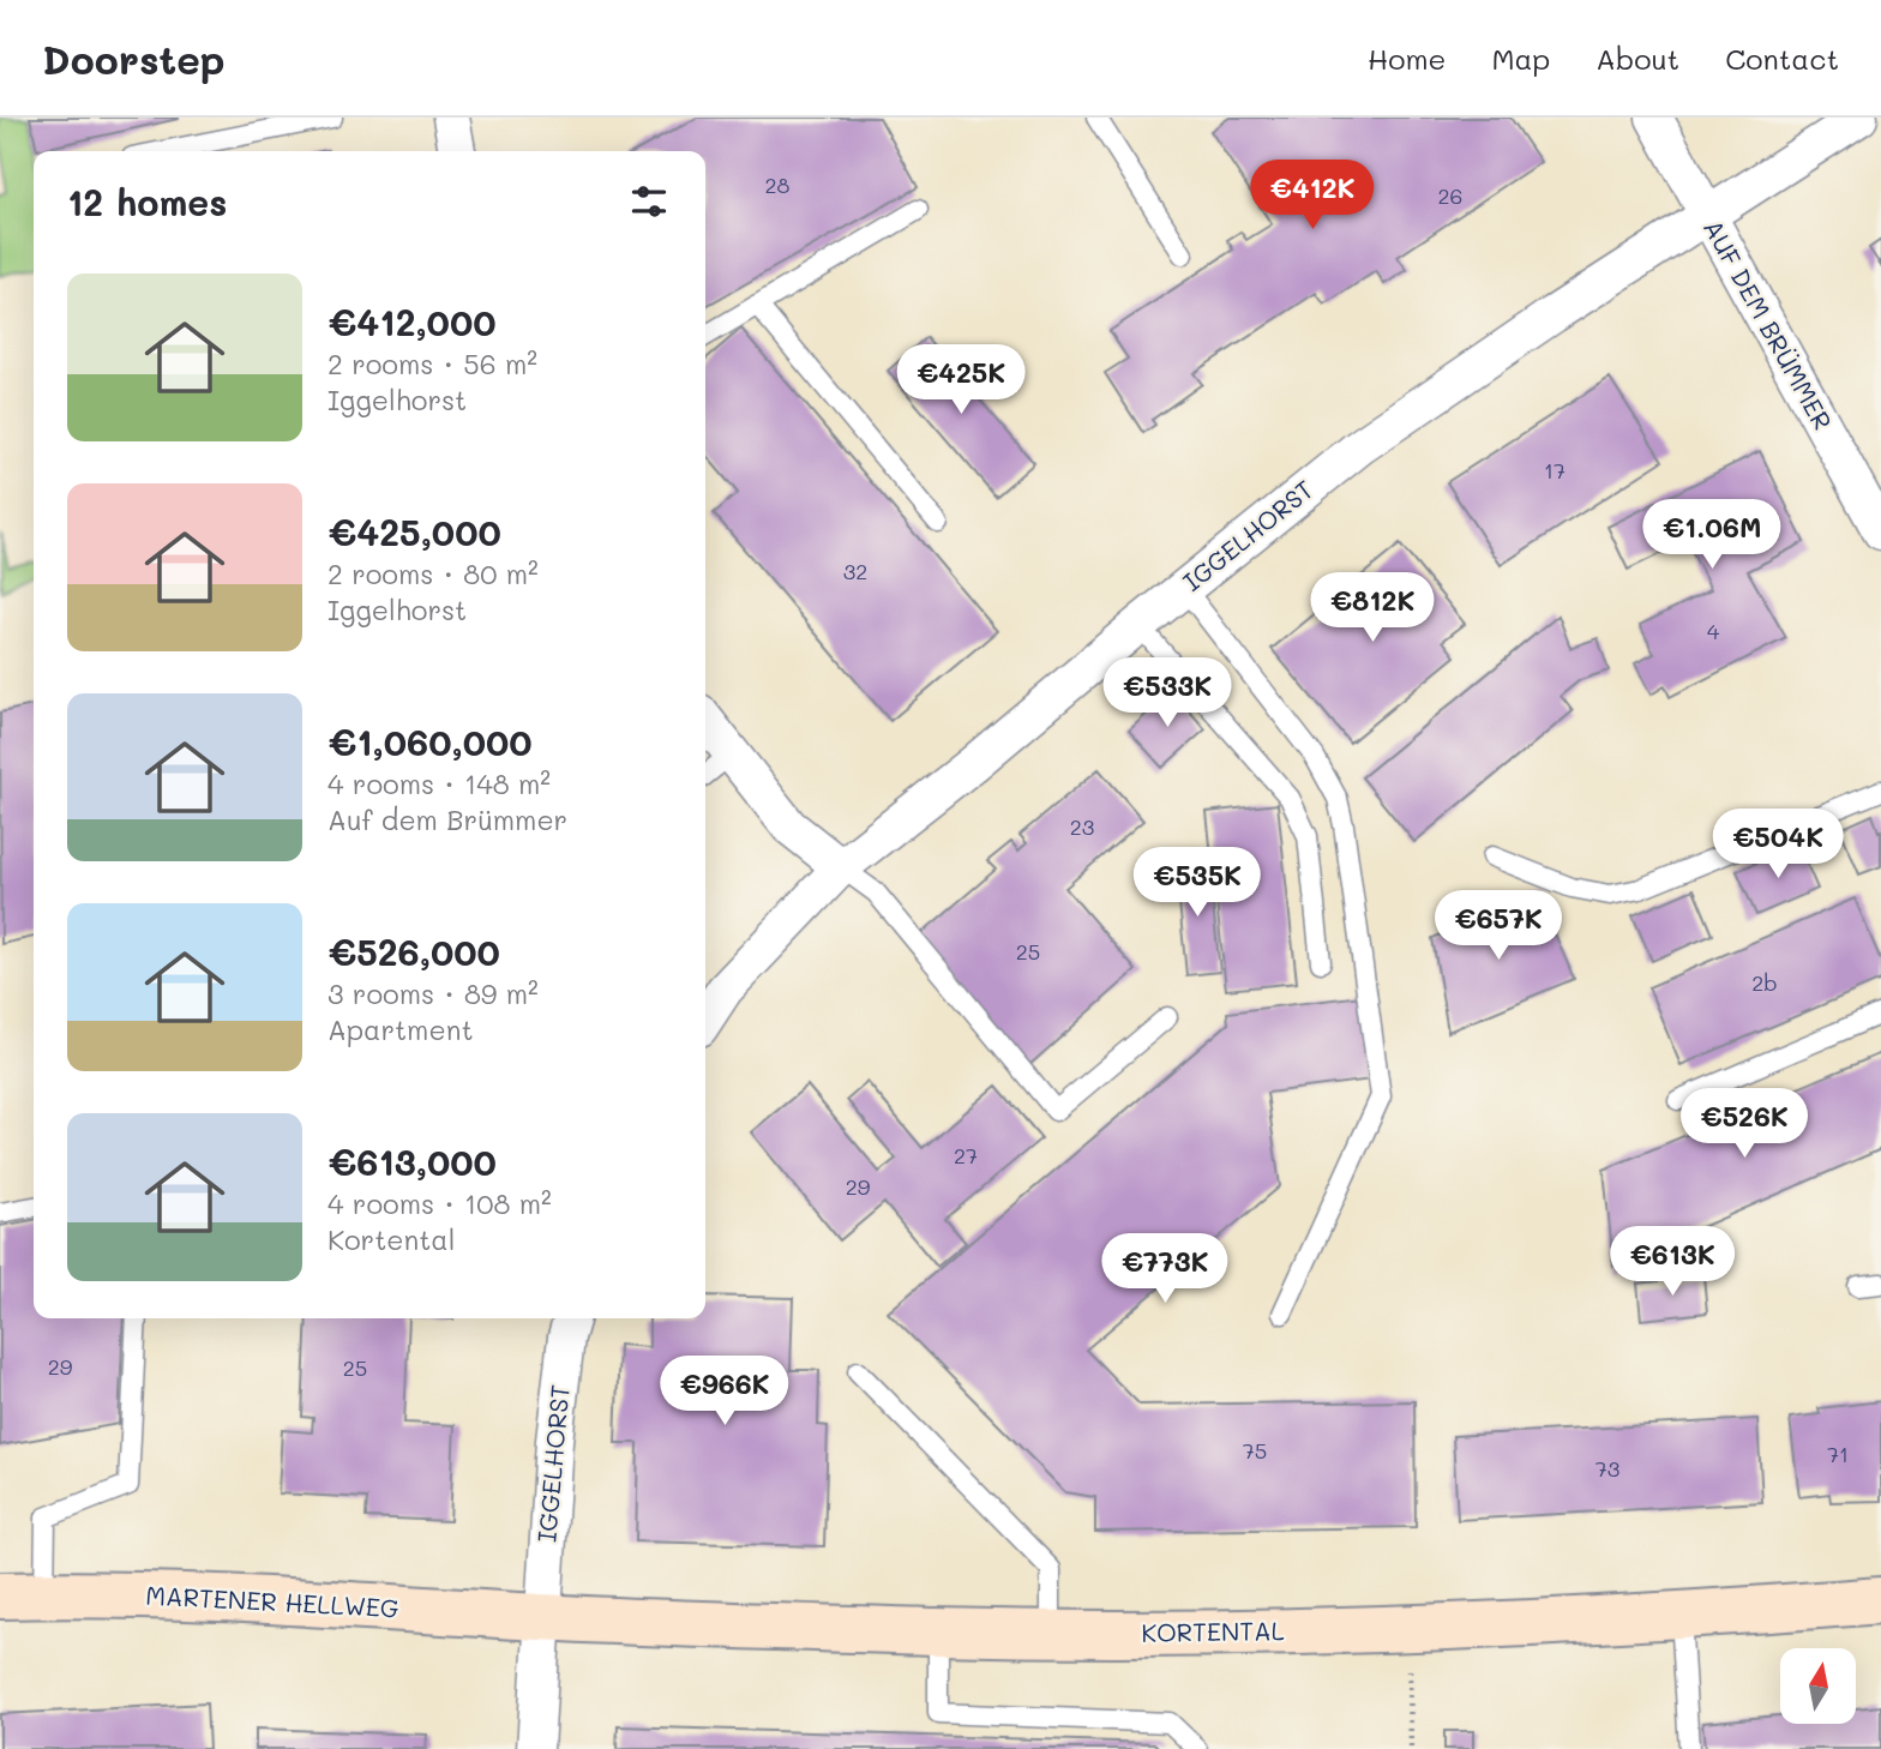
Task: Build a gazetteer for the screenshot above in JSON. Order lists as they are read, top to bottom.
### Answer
{
  "streets": {
    "street": [
      "AUF DEM BRÜMMER",
      "IGGELHORST",
      "MARTENER HELLWEG",
      "KORTENTAL"
    ]
  },
  "crossings": [
    ["AUF DEM BRÜMMER", "IGGELHORST"],
    ["IGGELHORST", "MARTENER HELLWEG"],
    ["IGGELHORST", "KORTENTAL"],
    ["MARTENER HELLWEG", "KORTENTAL"]
  ],
  "house_numbers": [
    "28",
    "26",
    "17",
    "32",
    "4",
    "23",
    "25",
    "2b",
    "27",
    "29",
    "29",
    "25",
    "75",
    "71",
    "73"
  ],
  "north": "top",
  "page": {
    "header": "Doorstep",
    "nav": [
      "Home",
      "Map",
      "About",
      "Contact"
    ],
    "heading": "12 homes",
    "price": [
      "€412K",
      "€425K",
      "€1.06M",
      "€812K",
      "€533K",
      "€504K",
      "€535K",
      "€657K",
      "€526K",
      "€613K",
      "€773K",
      "€966K"
    ],
    "list": [
      {
        "name": "€412,000",
        "note": "2 rooms · 56 m² · Iggelhorst"
      },
      {
        "name": "€425,000",
        "note": "2 rooms · 80 m² · Iggelhorst"
      },
      {
        "name": "€1,060,000",
        "note": "4 rooms · 148 m² · Auf dem Brümmer"
      },
      {
        "name": "€526,000",
        "note": "3 rooms · 89 m² · Apartment"
      },
      {
        "name": "€613,000",
        "note": "4 rooms · 108 m² · Kortental"
      }
    ]
  }
}
